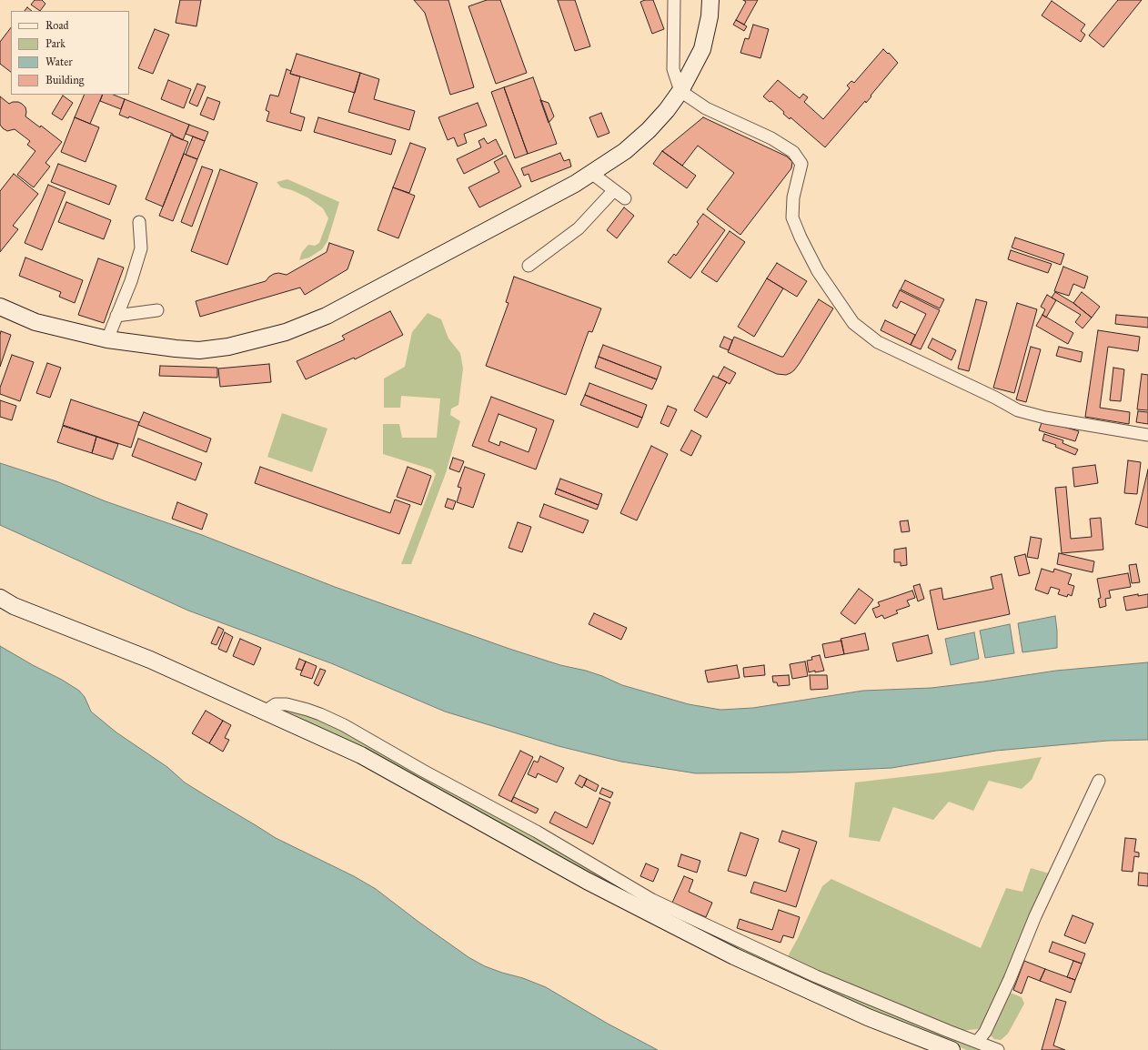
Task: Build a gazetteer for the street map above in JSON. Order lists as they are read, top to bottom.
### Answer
{
  "legend": [
    "Road",
    "Park",
    "Water",
    "Building"
  ]
}
